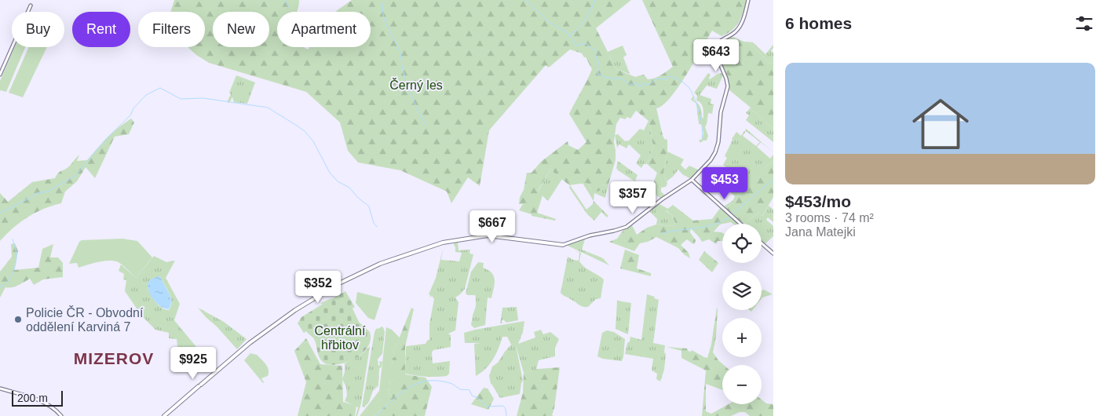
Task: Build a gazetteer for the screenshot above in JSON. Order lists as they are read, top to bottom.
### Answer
{
  "districts": ["MIZEROV"],
  "parks": ["Černý les", "Centrální hřbitov"],
  "places": ["Policie ČR - Obvodní oddělení Karviná 7"],
  "scale_bar": "200 m",
  "page": {
    "heading": "6 homes",
    "chip": [
      "Buy",
      "Rent",
      "Filters",
      "New",
      "Apartment"
    ],
    "price": [
      "$643",
      "$453",
      "$357",
      "$667",
      "$352",
      "$925"
    ],
    "list": [
      {
        "name": "$453/mo",
        "note": "3 rooms · 74 m² · Jana Matejki"
      }
    ],
    "map_buttons": ["+", "−"],
    "scale": "200 m"
  }
}
